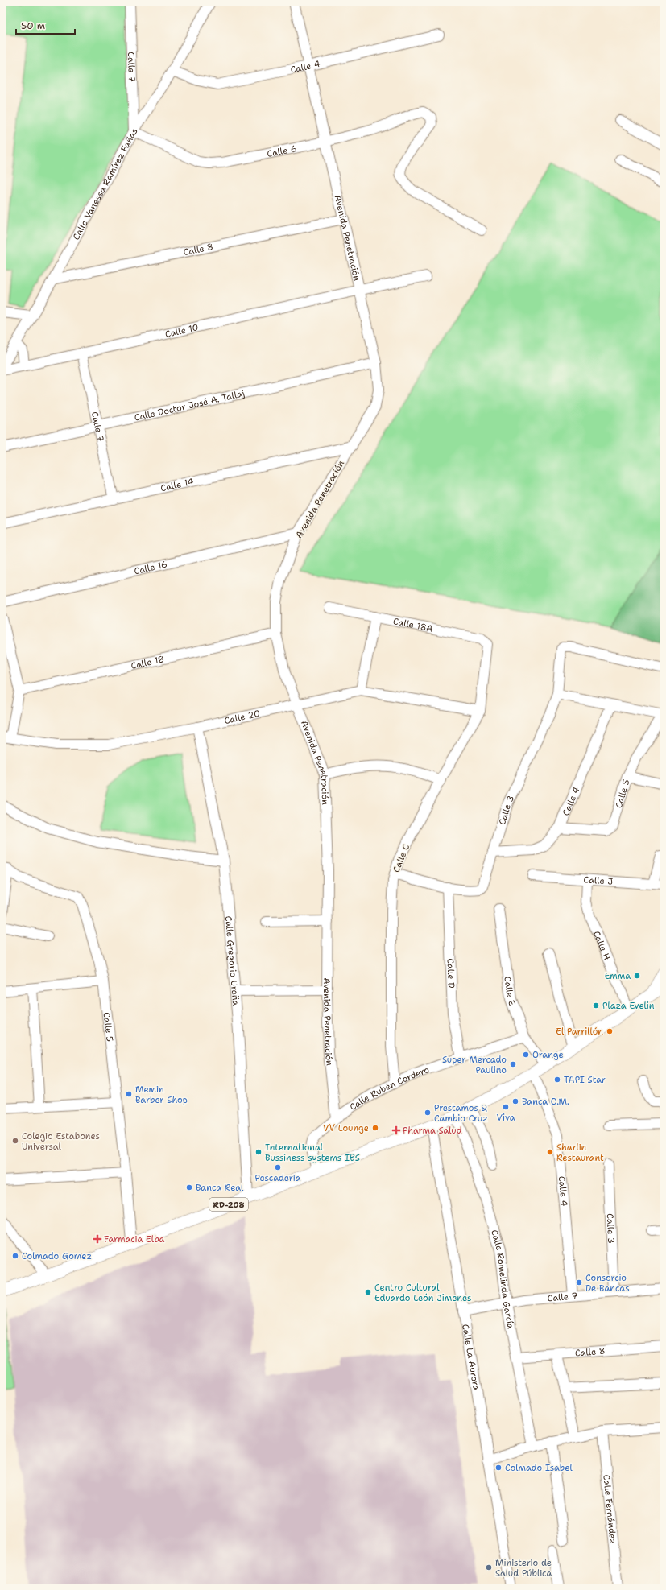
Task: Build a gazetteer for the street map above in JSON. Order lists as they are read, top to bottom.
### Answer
{
  "streets": {
    "main road": ["RD-208"],
    "street": [
      "Calle 7",
      "Calle 4",
      "Calle 6",
      "Calle Vanessa Ramírez Fañas",
      "Avenida Penetración",
      "Calle 8",
      "Calle 10",
      "Calle Doctor José A. Tallaj",
      "Calle 14",
      "Calle 16",
      "Calle 18A",
      "Calle 18",
      "Calle 20",
      "Calle 5",
      "Calle 3",
      "Calle C",
      "Calle J",
      "Calle H",
      "Calle Gregorio Ureña",
      "Calle D",
      "Calle E",
      "Calle Rubén Cordero",
      "Calle Romelinda García",
      "Calle La Aurora",
      "Calle Fernández"
    ]
  },
  "crossings": [
    ["Calle 7", "Calle 4"],
    ["Calle 7", "Calle 6"],
    ["Calle 7", "Calle Vanessa Ramírez Fañas"],
    ["Calle 7", "Calle 10"],
    ["Calle 7", "Calle Doctor José A. Tallaj"],
    ["Calle 7", "Calle 14"],
    ["Calle 7", "Calle 3"],
    ["Calle 7", "Calle Romelinda García"],
    ["Calle 7", "Calle La Aurora"],
    ["Calle 4", "Calle Vanessa Ramírez Fañas"],
    ["Calle 4", "Avenida Penetración"],
    ["Calle 4", "Calle 5"],
    ["Calle 4", "Calle 3"],
    ["Calle 4", "RD-208"],
    ["Calle 6", "Calle Vanessa Ramírez Fañas"],
    ["Calle 6", "Avenida Penetración"],
    ["Calle Vanessa Ramírez Fañas", "Calle 8"],
    ["Avenida Penetración", "Calle 8"],
    ["Avenida Penetración", "Calle 10"],
    ["Avenida Penetración", "Calle Doctor José A. Tallaj"],
    ["Avenida Penetración", "Calle 14"],
    ["Avenida Penetración", "Calle 16"],
    ["Avenida Penetración", "Calle 18"],
    ["Avenida Penetración", "Calle 20"],
    ["Avenida Penetración", "Calle Rubén Cordero"],
    ["Calle 8", "Calle Romelinda García"],
    ["Calle 18A", "Calle C"],
    ["Calle 20", "Calle C"],
    ["Calle 20", "Calle Gregorio Ureña"],
    ["Calle 5", "RD-208"],
    ["Calle 3", "Calle C"],
    ["Calle 3", "Calle D"],
    ["Calle C", "Calle Rubén Cordero"],
    ["Calle J", "Calle H"],
    ["Calle H", "RD-208"],
    ["Calle Gregorio Ureña", "RD-208"],
    ["Calle D", "Calle Rubén Cordero"],
    ["Calle E", "Calle Rubén Cordero"],
    ["Calle E", "RD-208"],
    ["Calle Rubén Cordero", "RD-208"],
    ["RD-208", "Calle Romelinda García"],
    ["RD-208", "Calle La Aurora"]
  ],
  "places": {
    "other": [
      "Emma",
      "Plaza Evelin",
      "El Parrillón",
      "Orange",
      "Super Mercado Paulino",
      "TAPI Star",
      "Memin Barber Shop",
      "Banca O.M.",
      "Viva",
      "Prestamos & Cambio Cruz",
      "VV Lounge",
      "Colegio Estabones Universal",
      "International Bussiness systems IBS",
      "Sharlin Restaurant",
      "Pescaderia",
      "Banca Real",
      "Colmado Gomez",
      "Consorcio De Bancas",
      "Centro Cultural Eduardo León Jimenes",
      "Colmado Isabel",
      "Ministerio de Salud Pública"
    ],
    "health": ["Pharma Salud", "Farmacia Elba"]
  },
  "scale_bar": "50 m"
}
